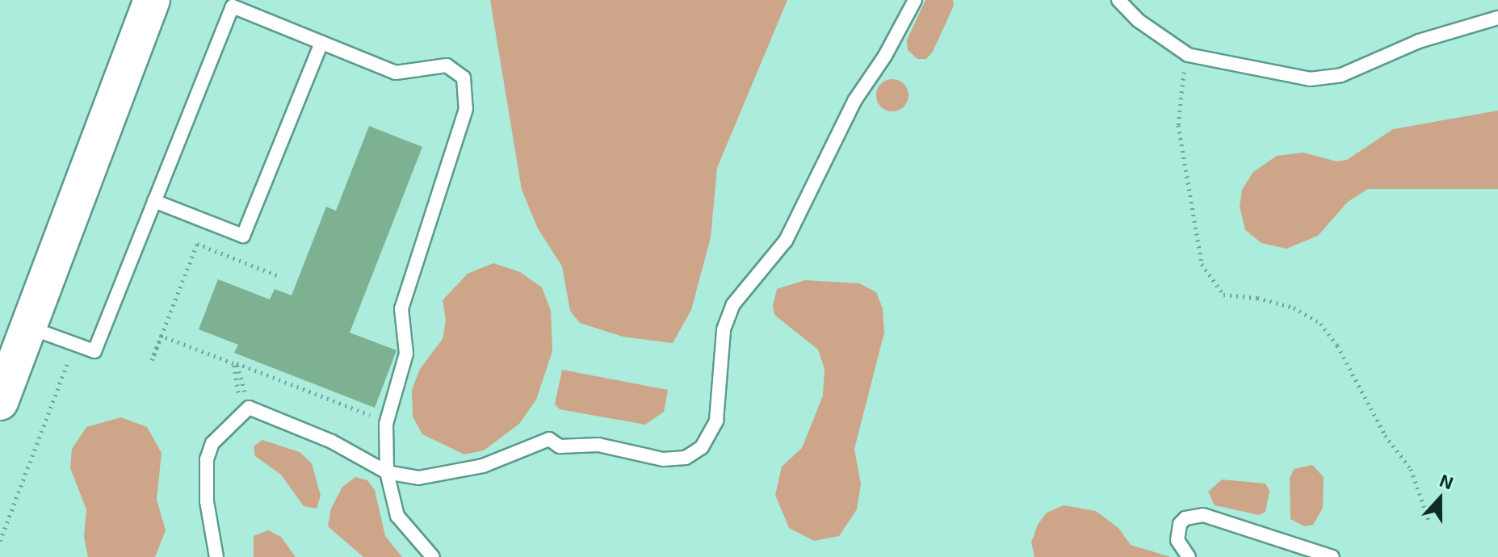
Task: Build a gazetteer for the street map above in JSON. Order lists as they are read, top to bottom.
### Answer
{
  "north": "top"
}
